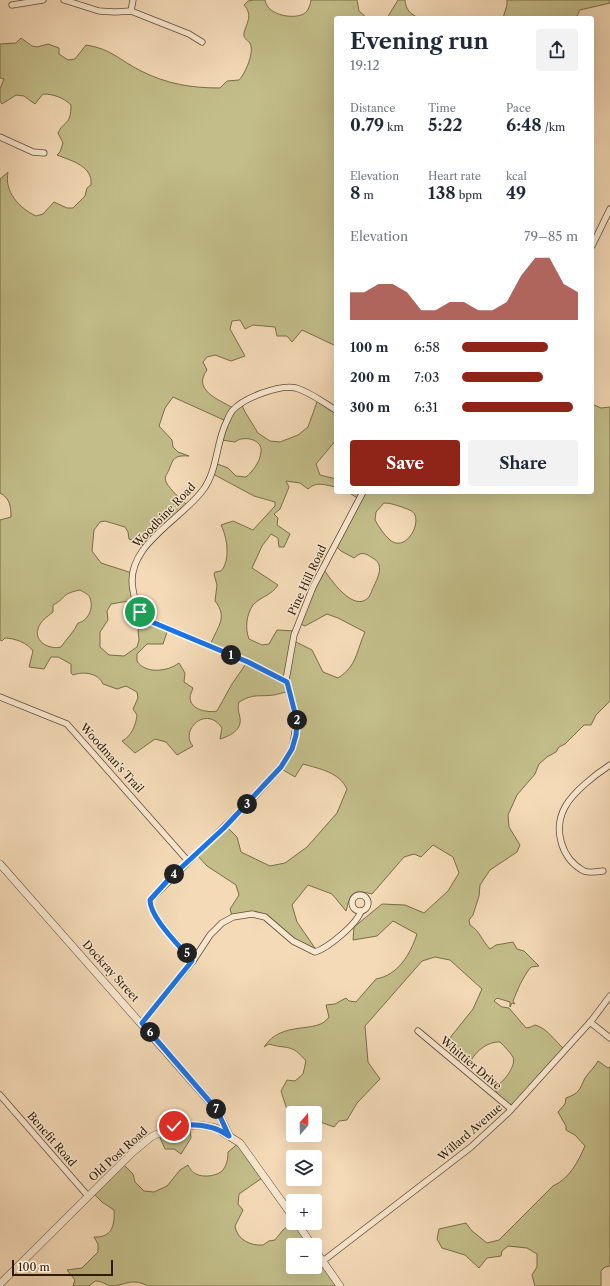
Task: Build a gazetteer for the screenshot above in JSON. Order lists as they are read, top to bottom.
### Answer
{
  "streets": {
    "street": [
      "Woodbine Road",
      "Pine Hill Road",
      "Woodman's Trail",
      "Dockray Street",
      "Whittier Drive",
      "Willard Avenue",
      "Benefit Road",
      "Old Post Road"
    ]
  },
  "crossings": [
    ["Woodbine Road", "Pine Hill Road"],
    ["Pine Hill Road", "Woodman's Trail"],
    ["Dockray Street", "Old Post Road"],
    ["Whittier Drive", "Willard Avenue"],
    ["Benefit Road", "Old Post Road"]
  ],
  "scale_bar": "100 m",
  "north": "top",
  "page": {
    "heading": ["Evening run", "19:12"],
    "stats": [
      ["Distance", "0.79 km"],
      ["Time", "5:22"],
      ["Pace", "6:48 /km"],
      ["Elevation", "8 m"],
      ["Heart rate", "138 bpm"],
      ["kcal", "49"]
    ],
    "chart": ["Elevation", "79–85 m"],
    "list": [
      {
        "name": "100 m",
        "note": "6:58"
      },
      {
        "name": "200 m",
        "note": "7:03"
      },
      {
        "name": "300 m",
        "note": "6:31"
      }
    ],
    "buttons": ["Save", "Share"],
    "pins": [
      "1",
      "2",
      "3",
      "4",
      "5",
      "6",
      "7"
    ],
    "map_buttons": ["+", "−"],
    "scale": "100 m"
  }
}
